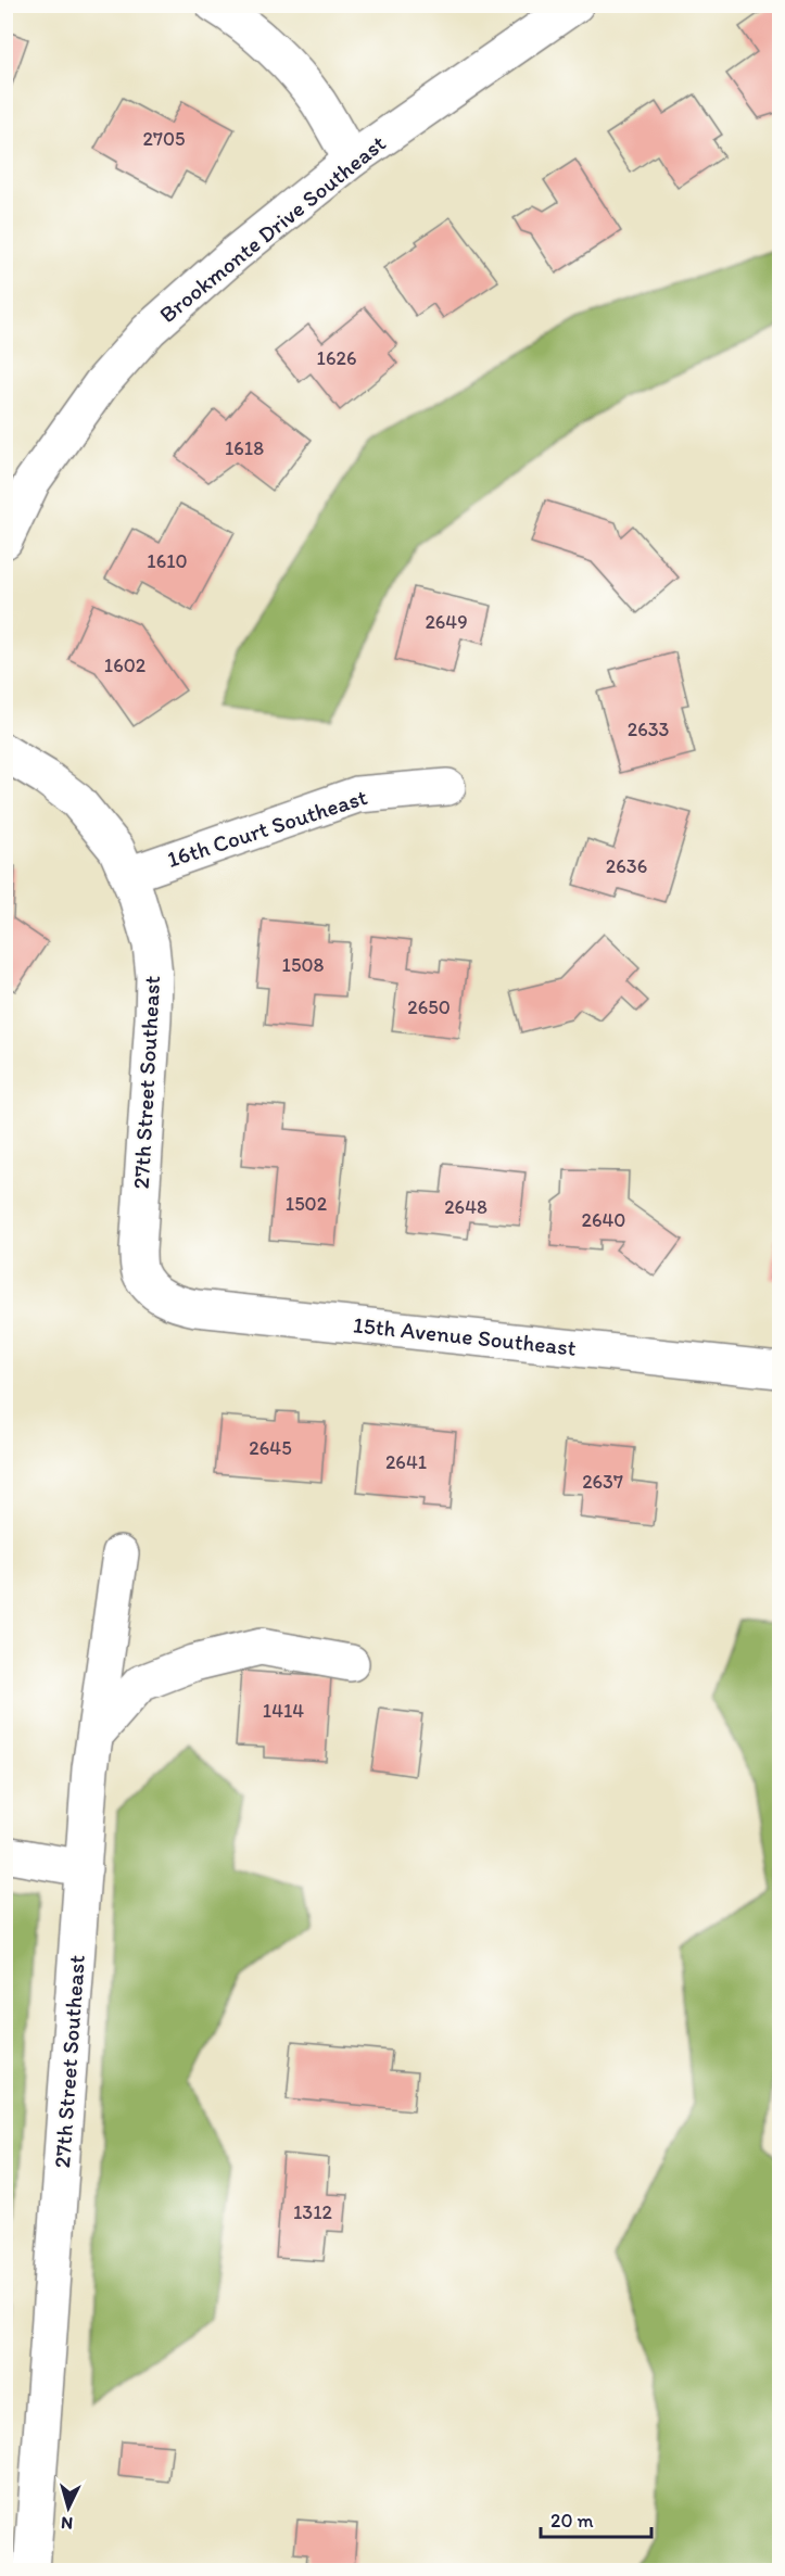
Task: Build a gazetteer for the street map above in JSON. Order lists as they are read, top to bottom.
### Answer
{
  "streets": {
    "street": [
      "Brookmonte Drive Southeast",
      "16th Court Southeast",
      "27th Street Southeast",
      "15th Avenue Southeast"
    ]
  },
  "crossings": [
    ["16th Court Southeast", "27th Street Southeast"],
    ["27th Street Southeast", "15th Avenue Southeast"]
  ],
  "house_numbers": [
    "2705",
    "1626",
    "1618",
    "1610",
    "2649",
    "1602",
    "2633",
    "2636",
    "1508",
    "2650",
    "1502",
    "2648",
    "2640",
    "2645",
    "2641",
    "2637",
    "1414",
    "1312"
  ],
  "scale_bar": "20 m",
  "north": "bottom"
}
